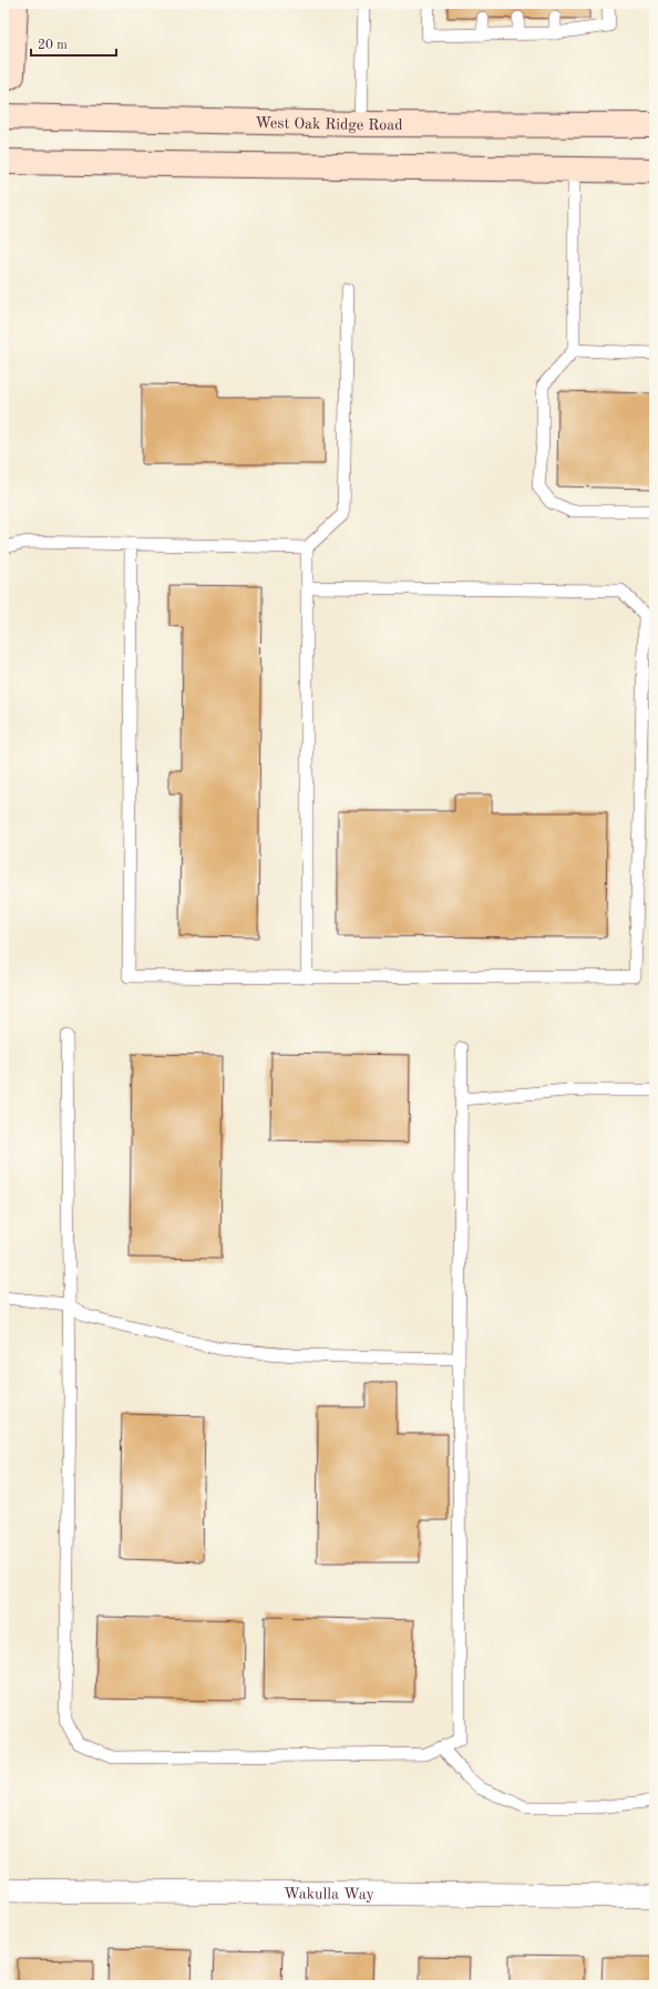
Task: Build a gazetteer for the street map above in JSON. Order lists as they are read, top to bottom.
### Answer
{
  "streets": {
    "street": ["West Oak Ridge Road", "Wakulla Way"]
  },
  "scale_bar": "20 m"
}
